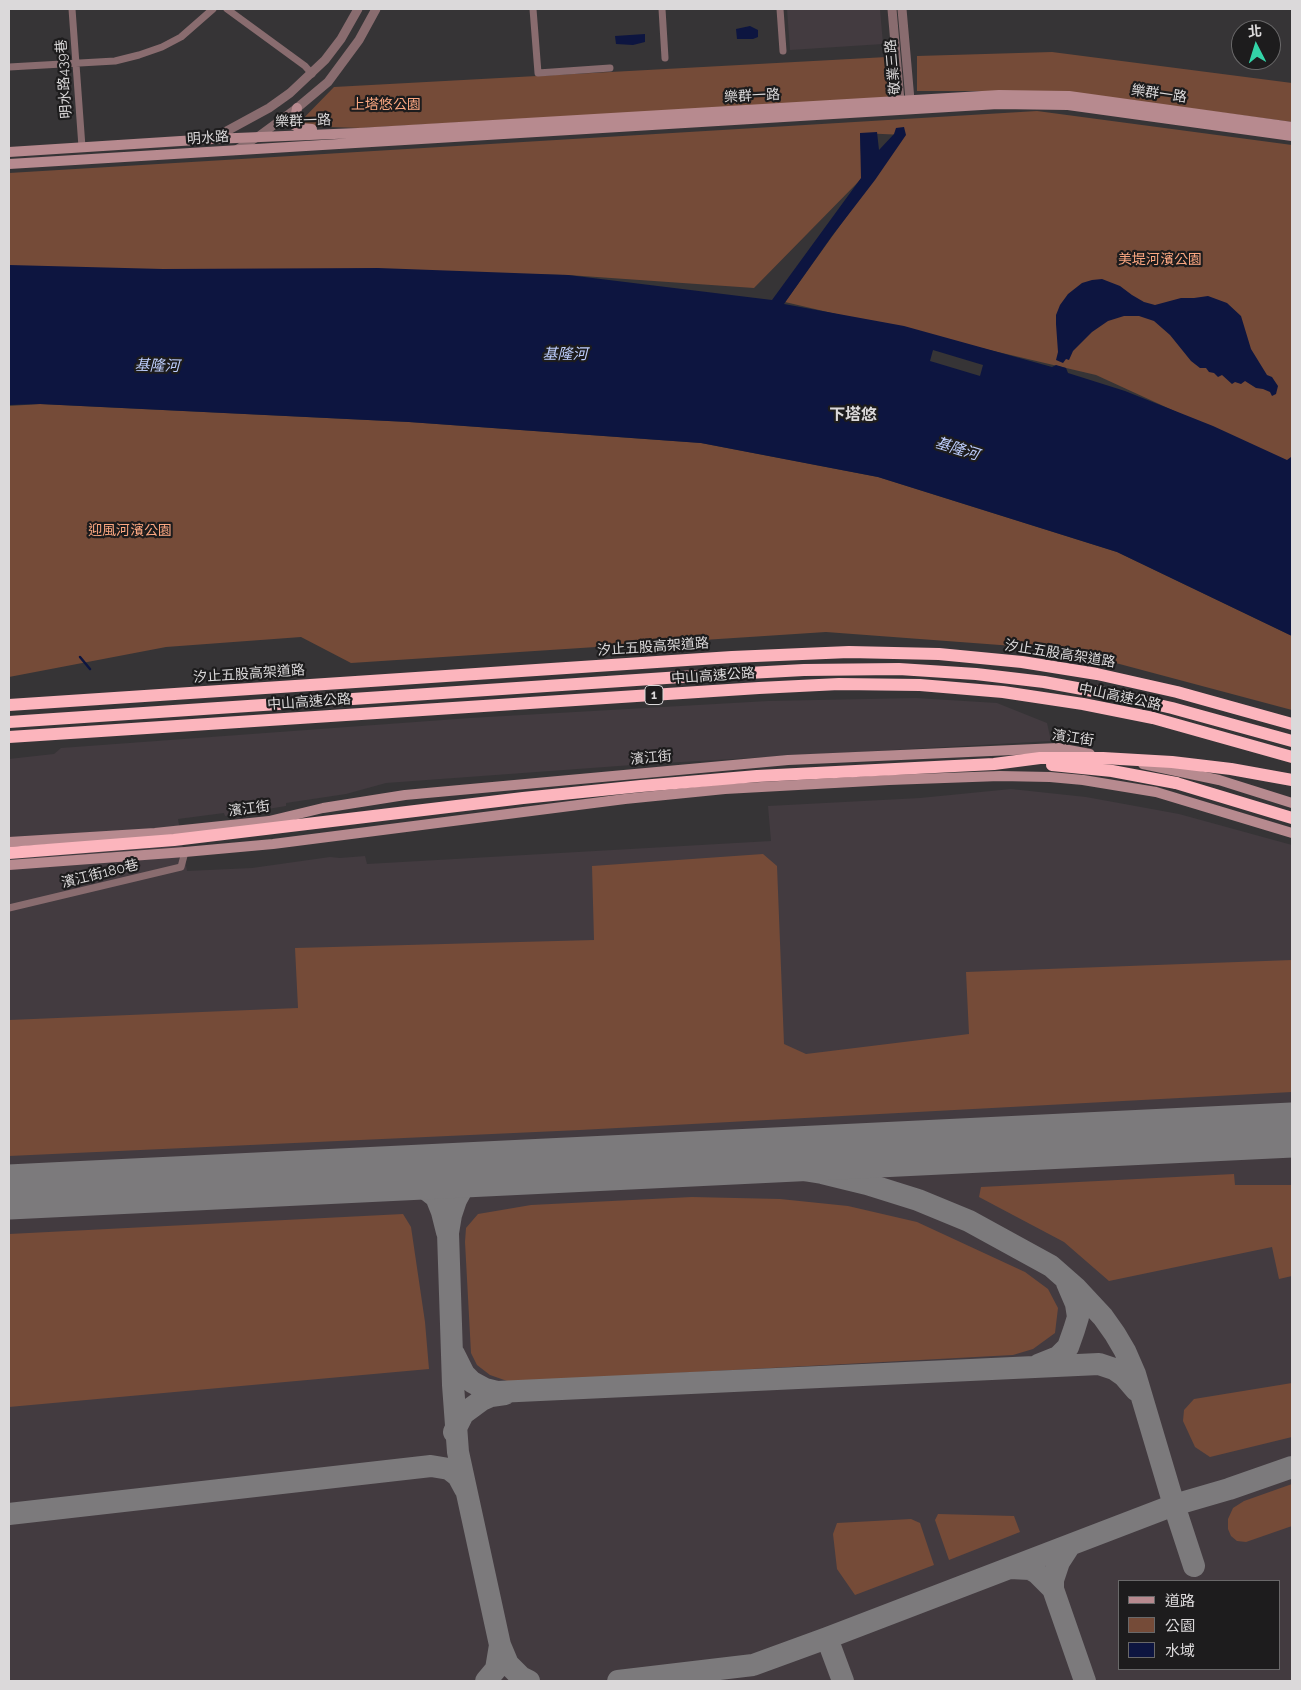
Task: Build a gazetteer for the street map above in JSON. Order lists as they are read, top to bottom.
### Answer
{
  "streets": {
    "highway": ["汐止五股高架道路", "中山高速公路", "1"],
    "main road": ["樂群一路", "明水路", "濱江街"],
    "street": ["敬業三路", "明水路439巷", "濱江街180巷"]
  },
  "crossings": [
    ["敬業三路", "樂群一路"],
    ["明水路439巷", "明水路"],
    ["樂群一路", "明水路"]
  ],
  "districts": ["下塔悠"],
  "water": ["基隆河"],
  "parks": ["上塔悠公園", "美堤河濱公園", "迎風河濱公園"],
  "legend": ["道路", "公園", "水域"],
  "north": "top"
}
